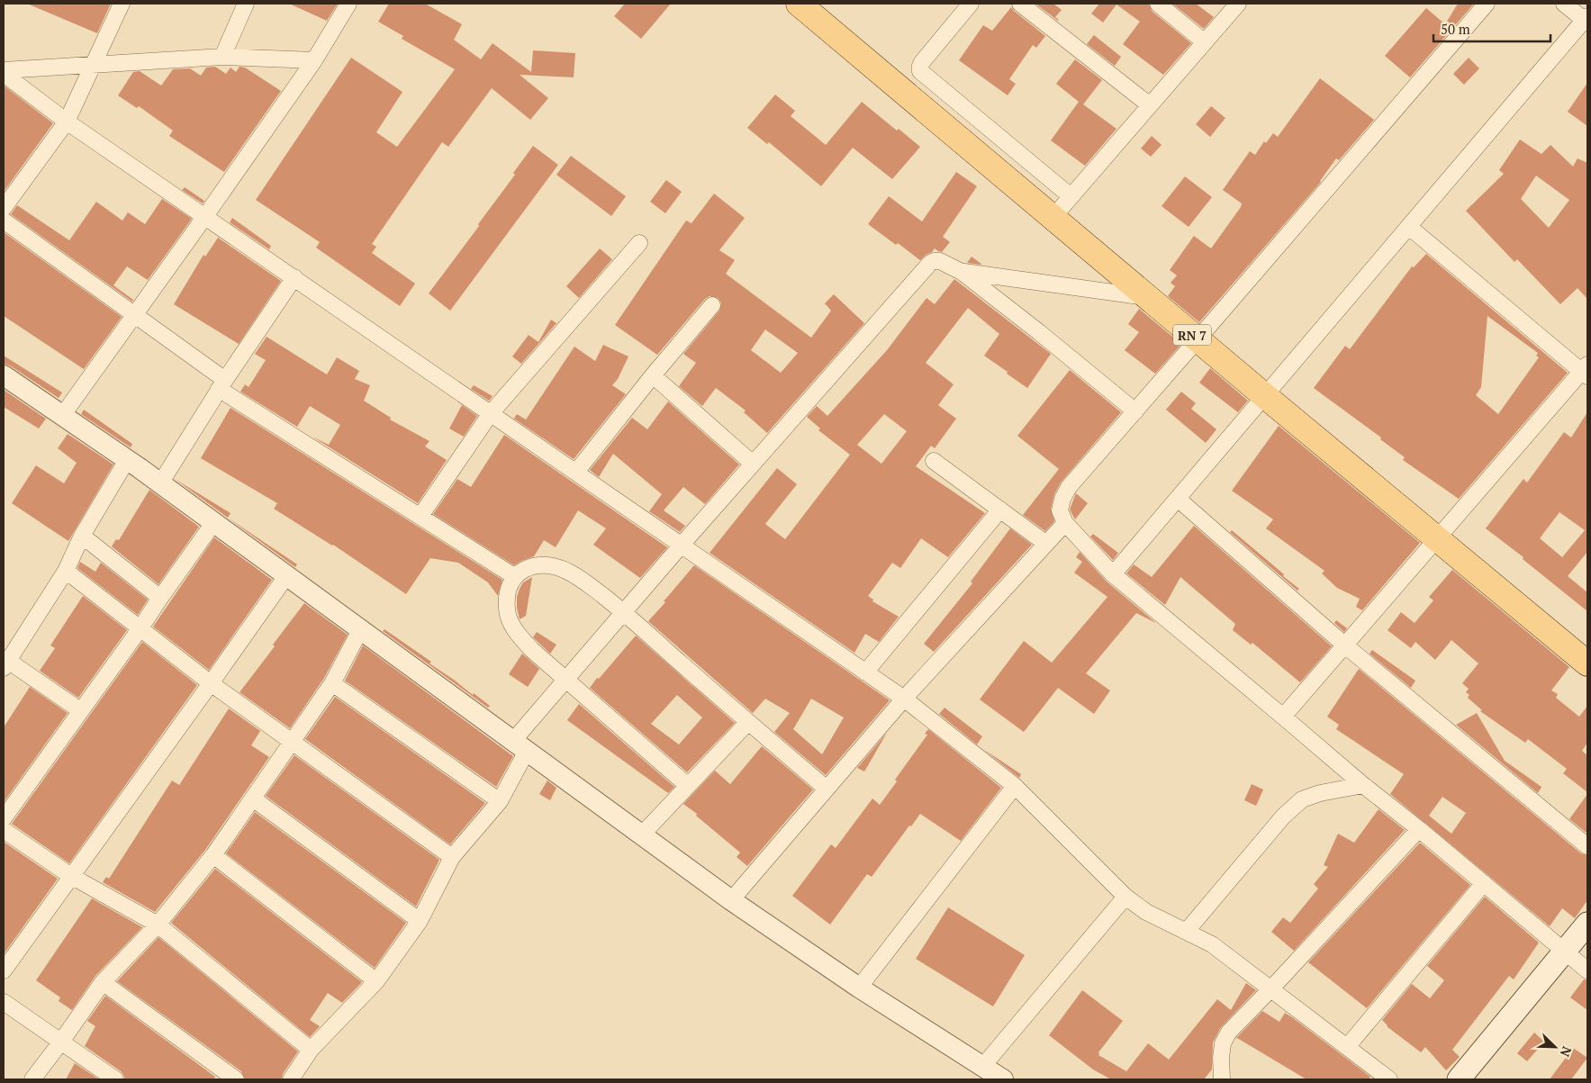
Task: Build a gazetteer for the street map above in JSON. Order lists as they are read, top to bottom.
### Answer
{
  "streets": {
    "main road": ["RN 7"]
  },
  "scale_bar": "50 m",
  "north": "bottom right"
}
